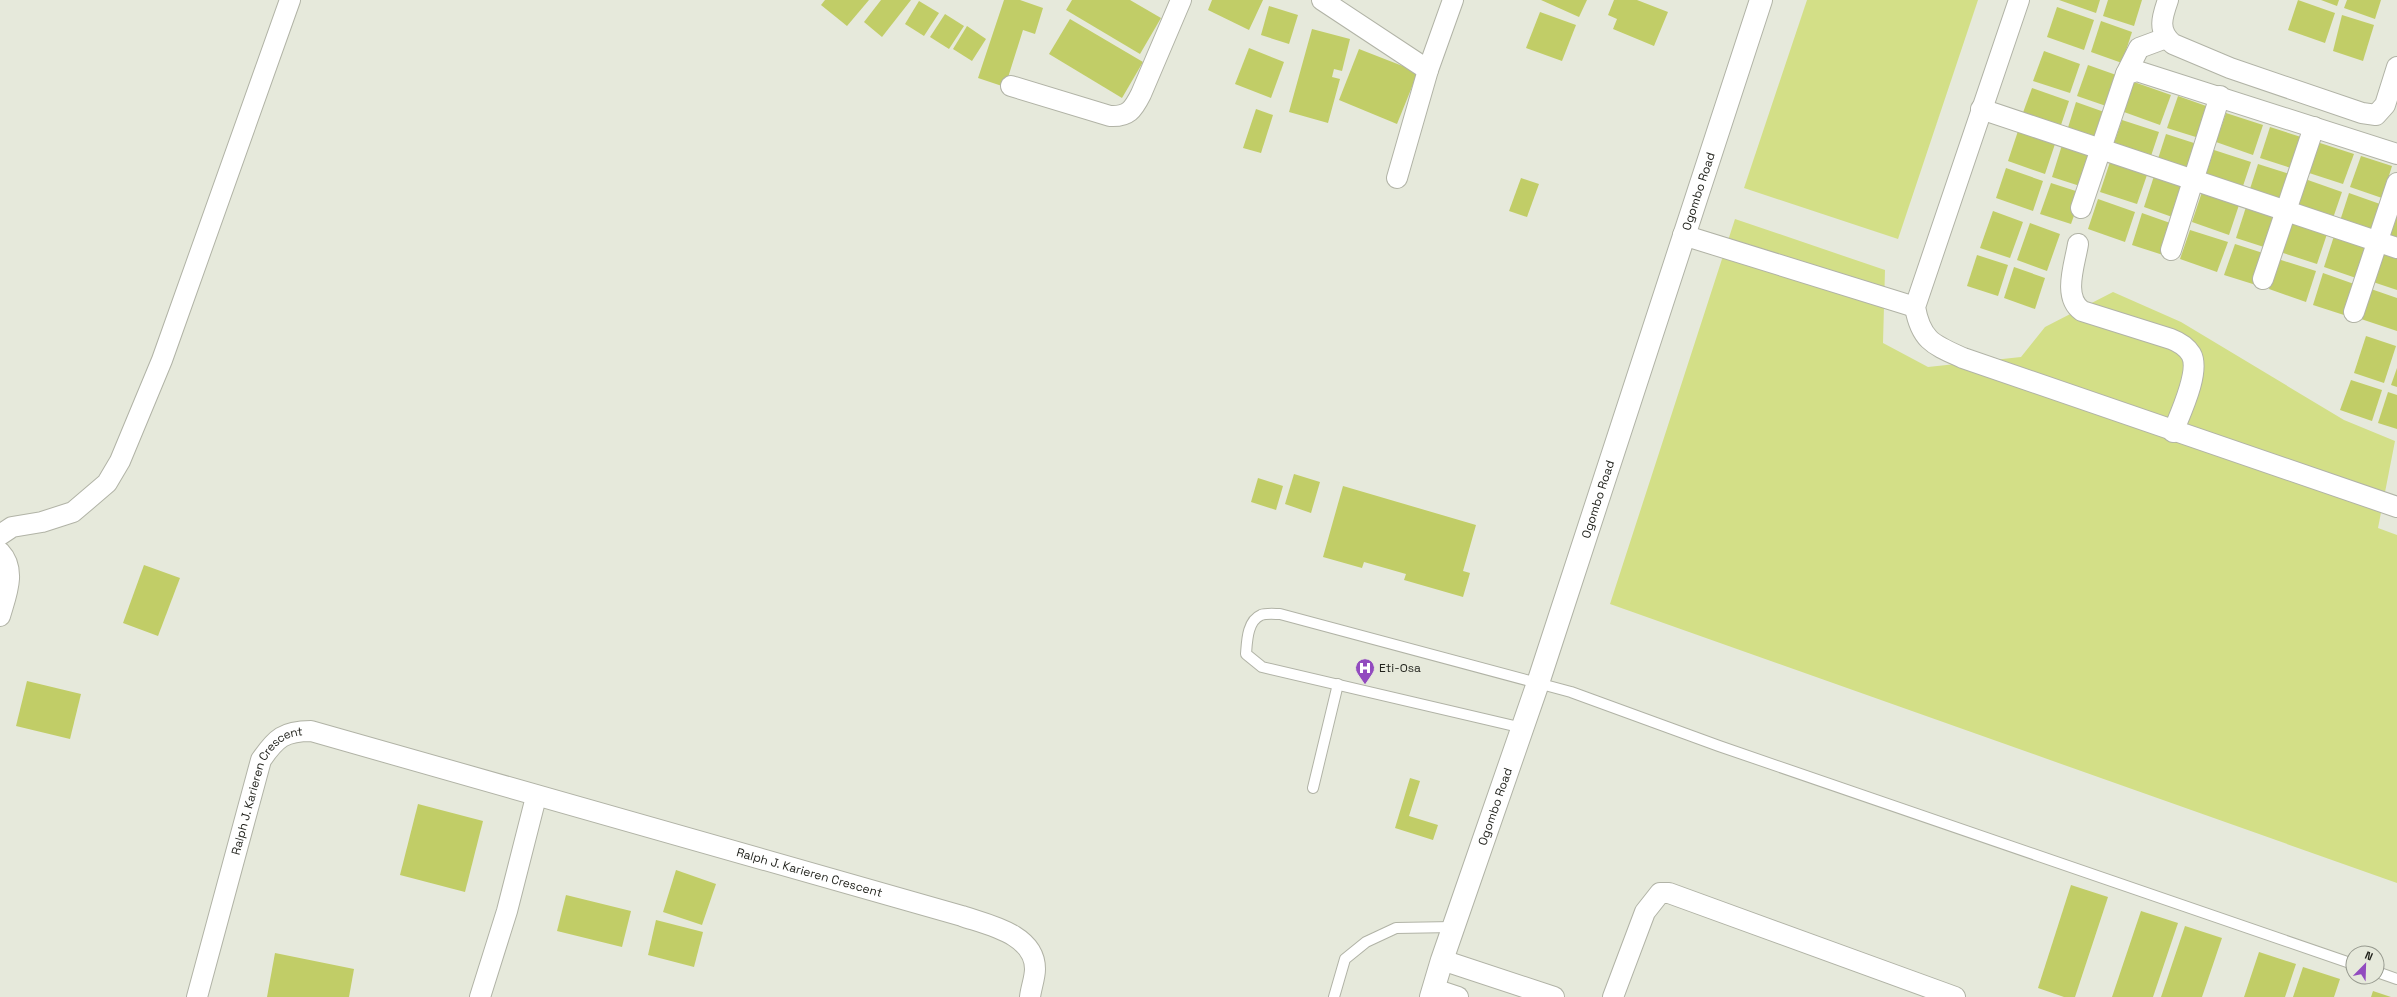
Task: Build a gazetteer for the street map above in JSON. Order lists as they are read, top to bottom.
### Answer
{
  "streets": {
    "main road": ["Ogombo Road"],
    "street": ["Ralph J. Karieren Crescent"]
  },
  "places": {
    "hospital": ["Eti-Osa"]
  },
  "north": "top right"
}
